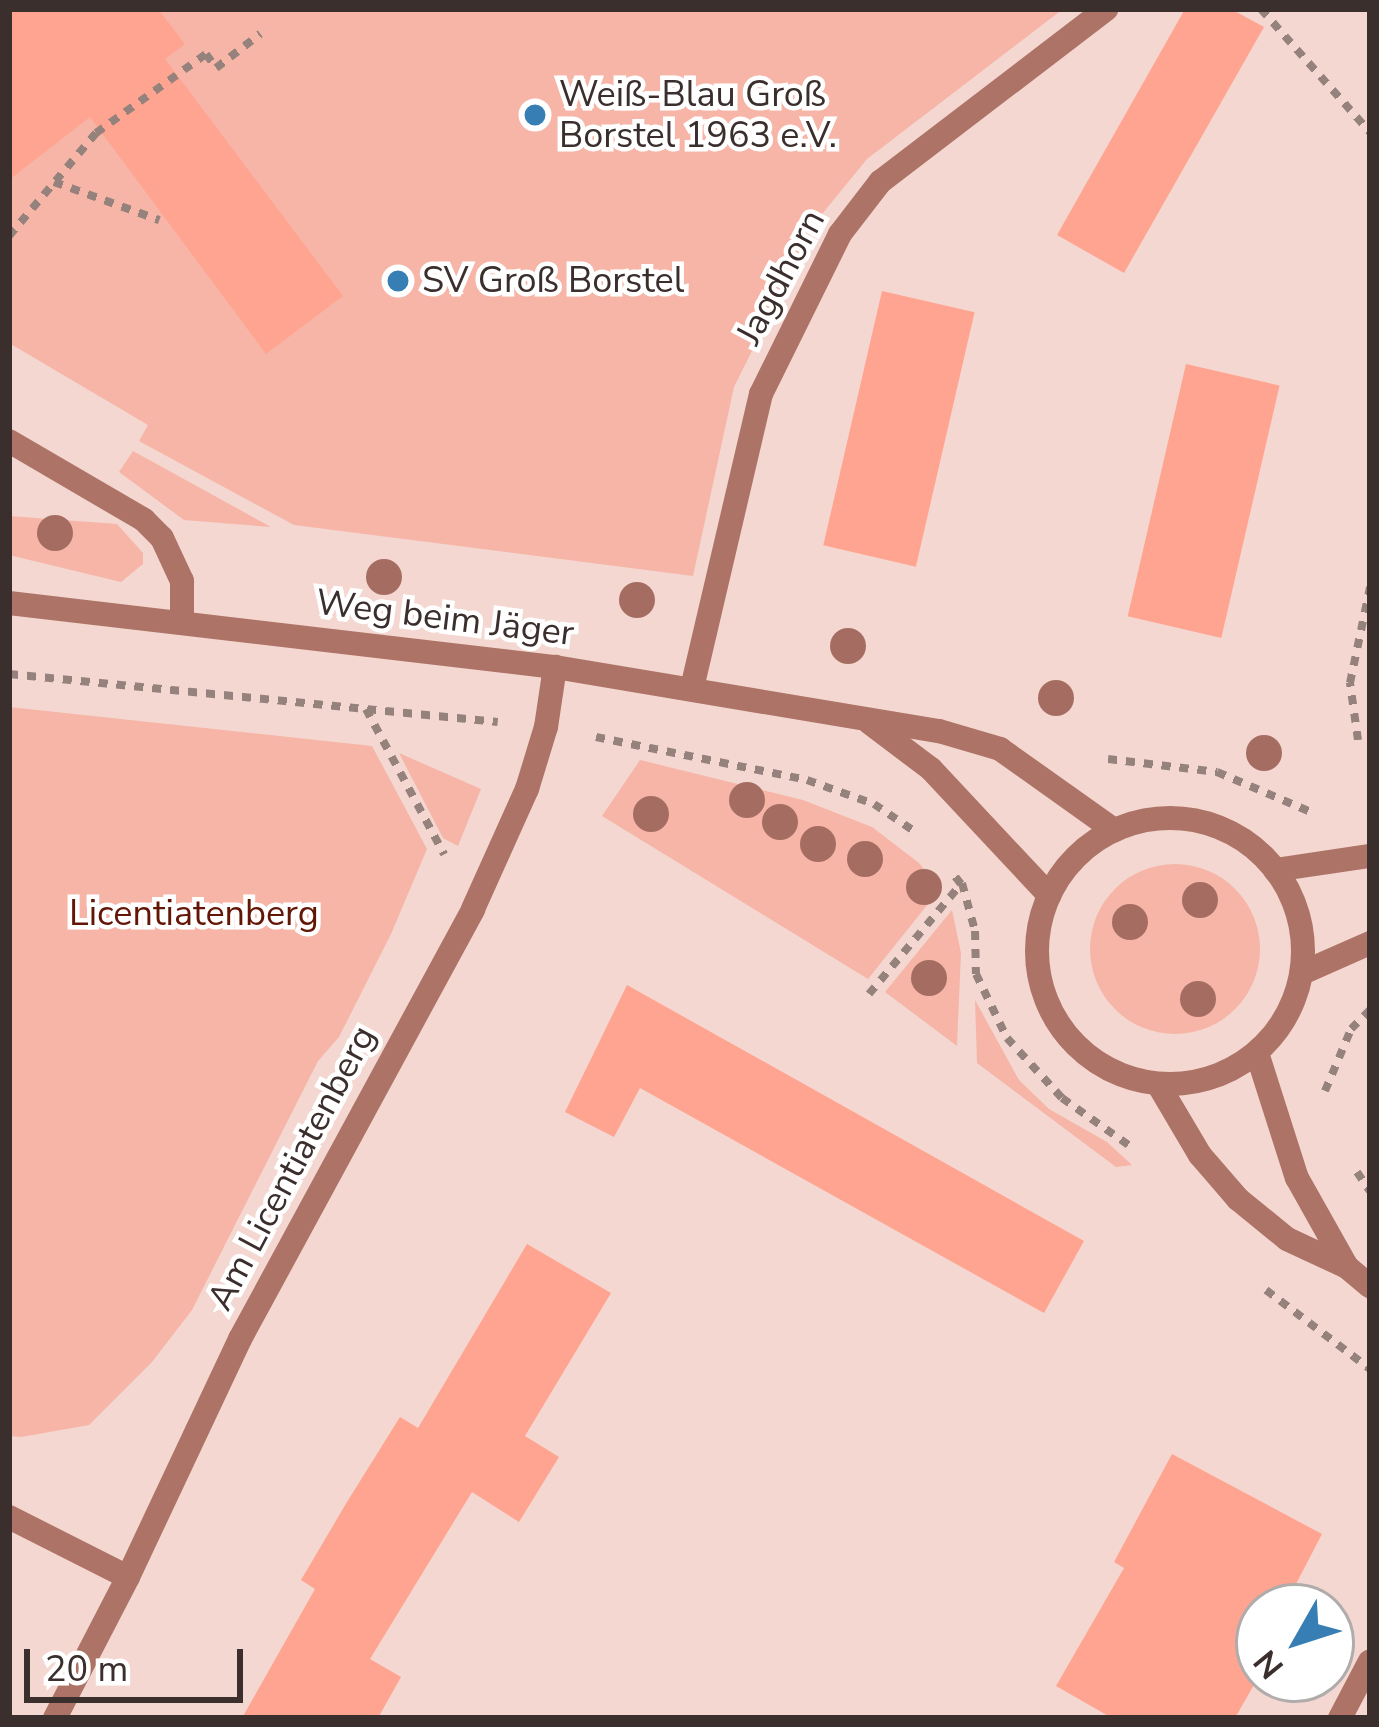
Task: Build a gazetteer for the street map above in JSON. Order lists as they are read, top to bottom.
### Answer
{
  "streets": {
    "street": ["Jagdhorn", "Weg beim Jäger", "Am Licentiatenberg"]
  },
  "crossings": [
    ["Jagdhorn", "Weg beim Jäger"],
    ["Weg beim Jäger", "Am Licentiatenberg"]
  ],
  "parks": ["Licentiatenberg"],
  "places": ["Weiß-Blau Groß Borstel 1963 e.V.", "SV Groß Borstel"],
  "scale_bar": "20 m",
  "north": "bottom left"
}
